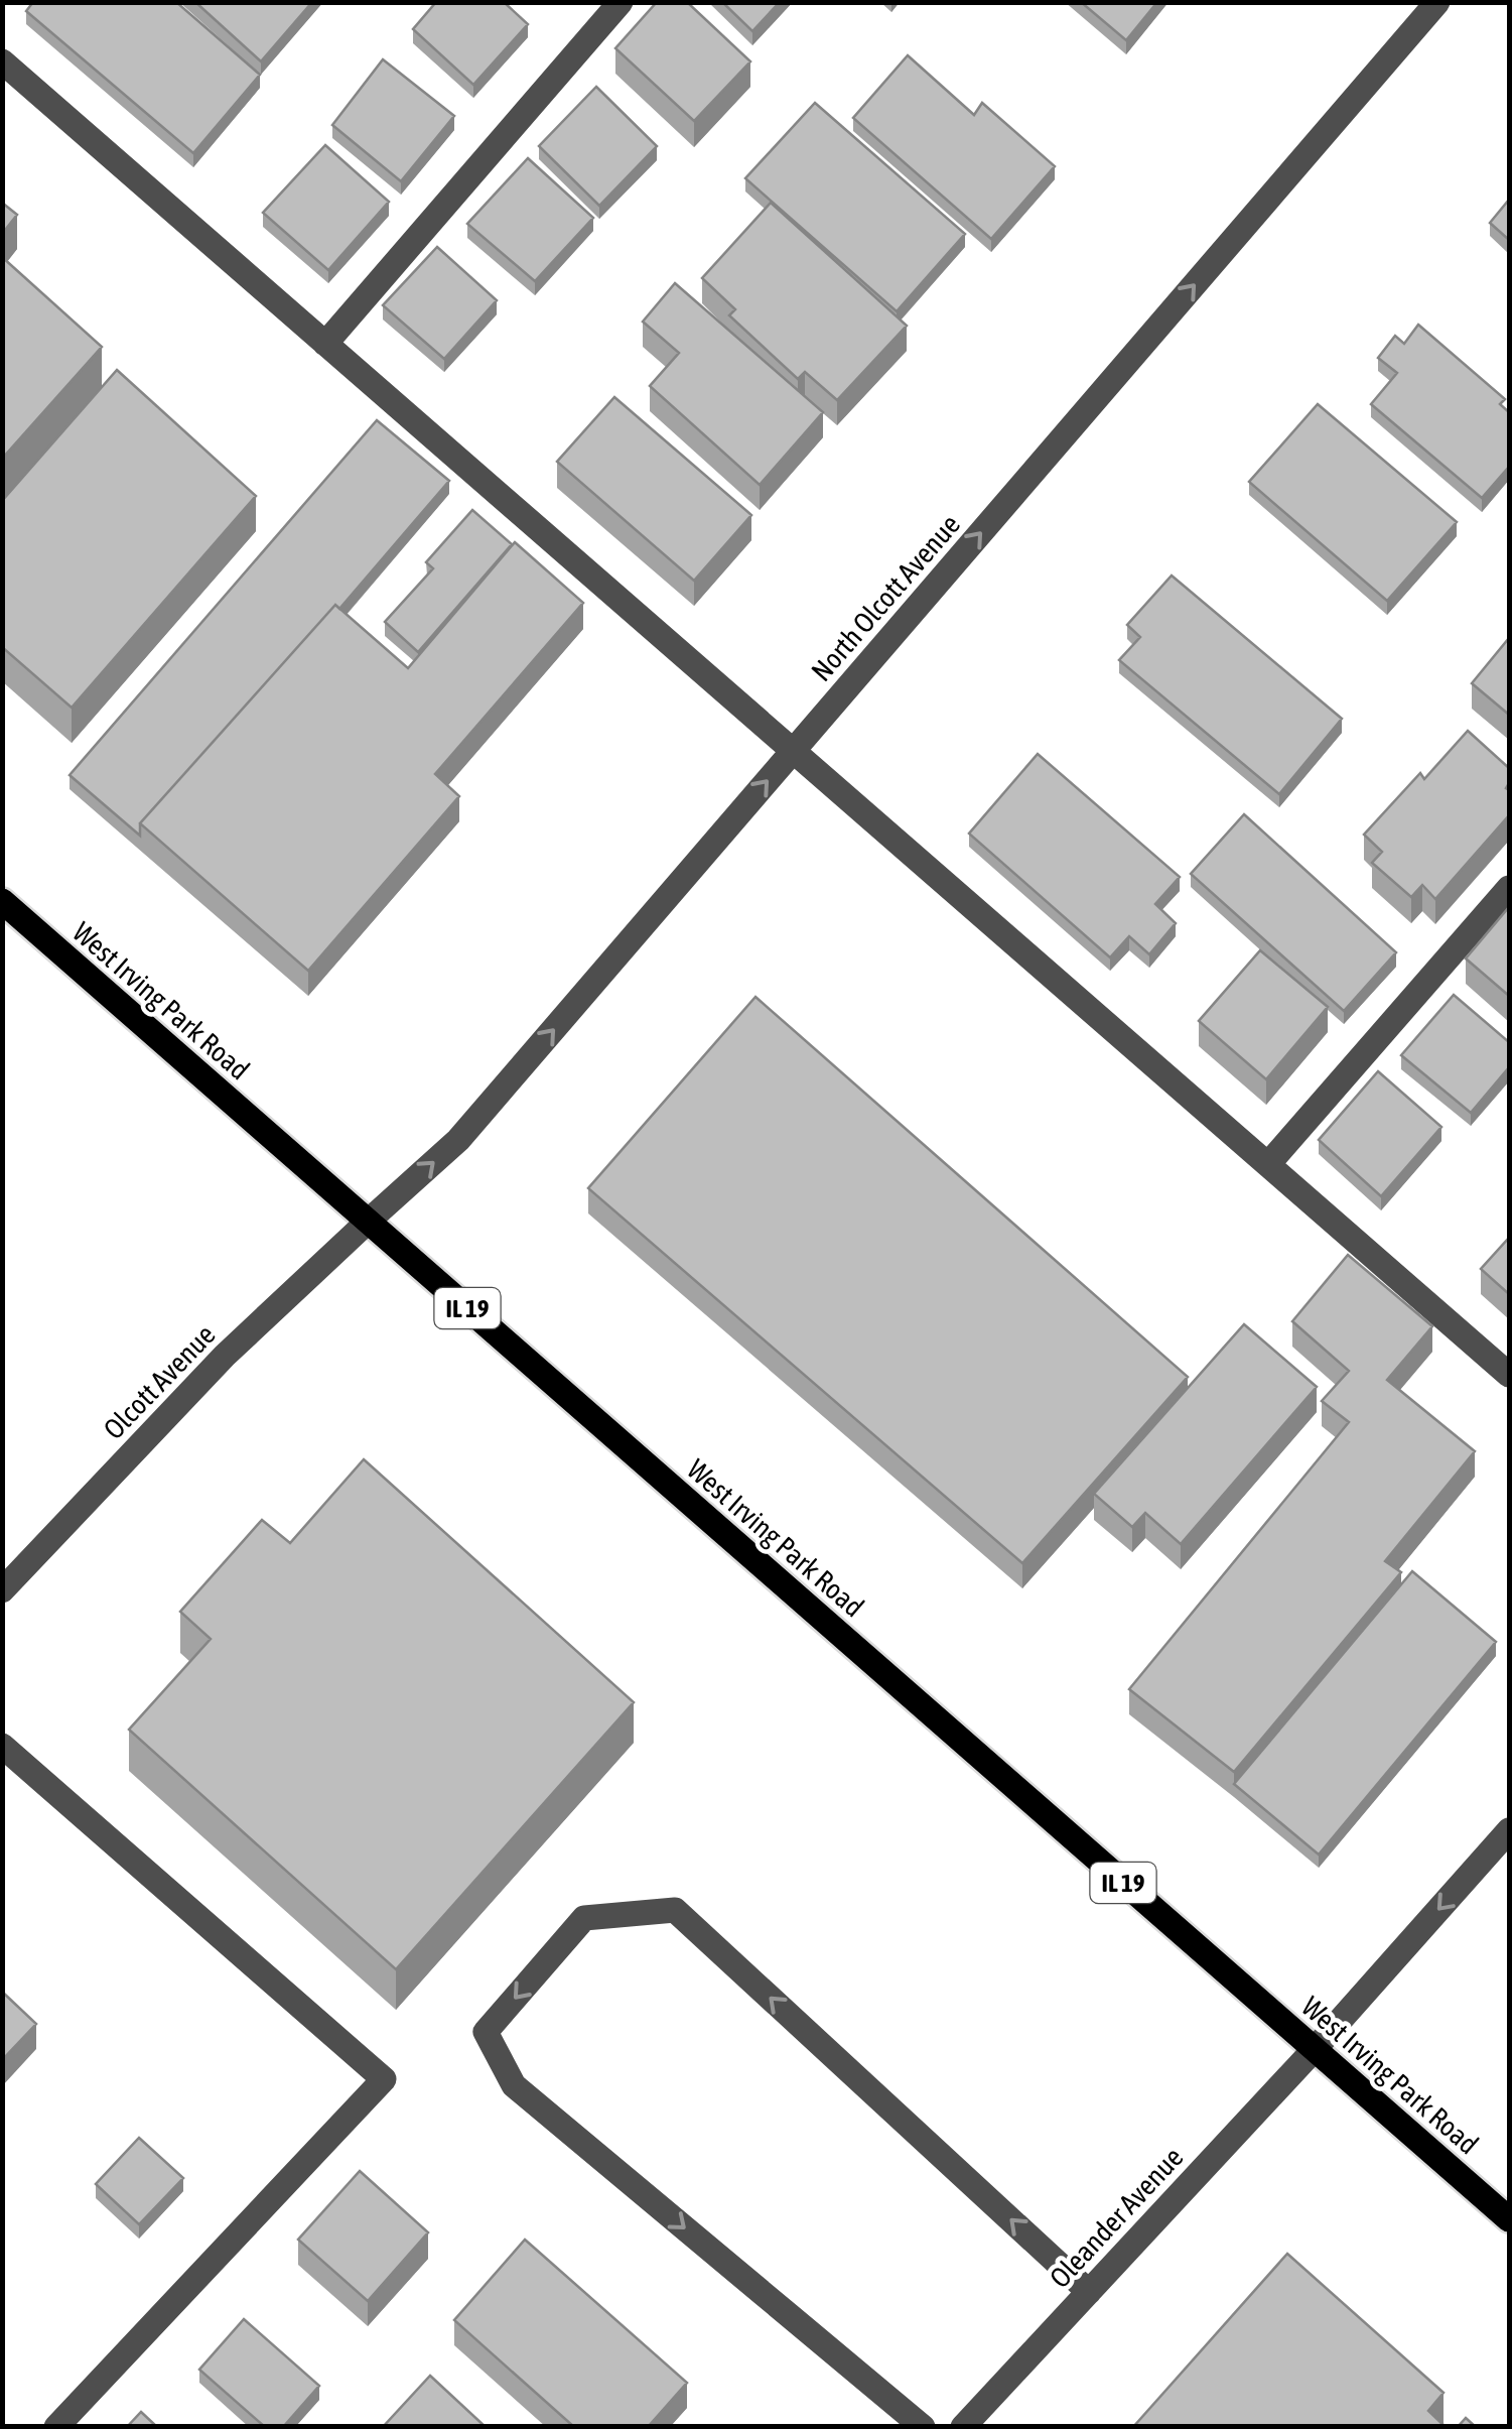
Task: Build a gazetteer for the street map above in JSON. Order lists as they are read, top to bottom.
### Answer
{
  "streets": {
    "main road": ["West Irving Park Road", "IL 19"],
    "street": ["North Olcott Avenue", "Olcott Avenue", "Oleander Avenue"]
  },
  "crossings": [
    ["North Olcott Avenue", "West Irving Park Road"],
    ["North Olcott Avenue", "Olcott Avenue"],
    ["West Irving Park Road", "Olcott Avenue"],
    ["West Irving Park Road", "Oleander Avenue"]
  ],
  "one_way": ["North Olcott Avenue", "Oleander Avenue"]
}
